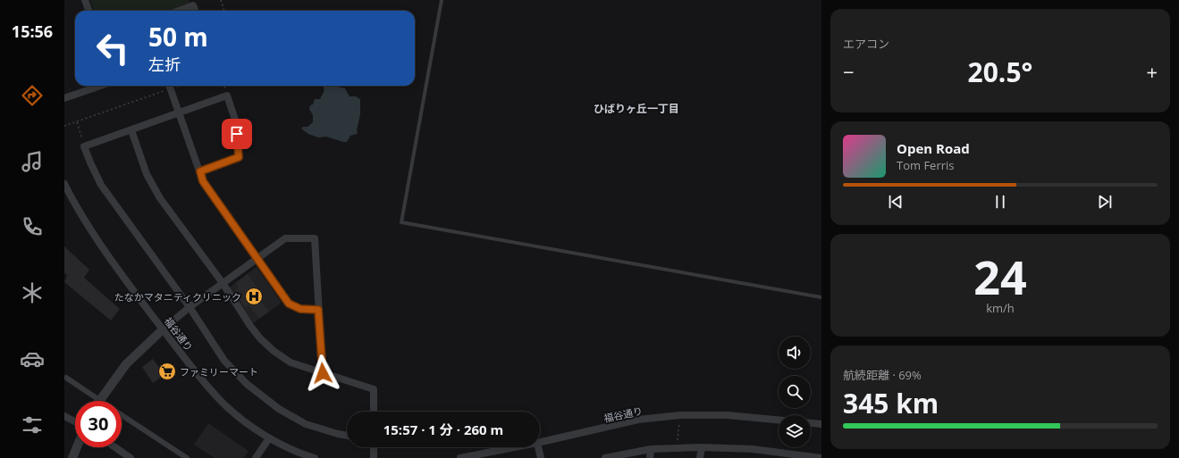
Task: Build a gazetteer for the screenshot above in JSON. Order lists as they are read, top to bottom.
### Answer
{
  "streets": {
    "street": ["福谷通り"]
  },
  "districts": ["ひばりヶ丘一丁目"],
  "places": {
    "hospital": ["たなかマタニティクリニック"],
    "supermarket": ["ファミリーマート"]
  },
  "page": {
    "tabs": "15:56",
    "tile": [
      "エアコン",
      ["24", "km/h"],
      ["航続距離 · 69%", "345 km"]
    ],
    "turn": ["50 m", "左折"],
    "heat": ["−", "20.5°", "+"],
    "song": ["Open Road", "Tom Ferris"],
    "limit": "30",
    "trip": "15:57 · 1 分 · 260 m"
  }
}
